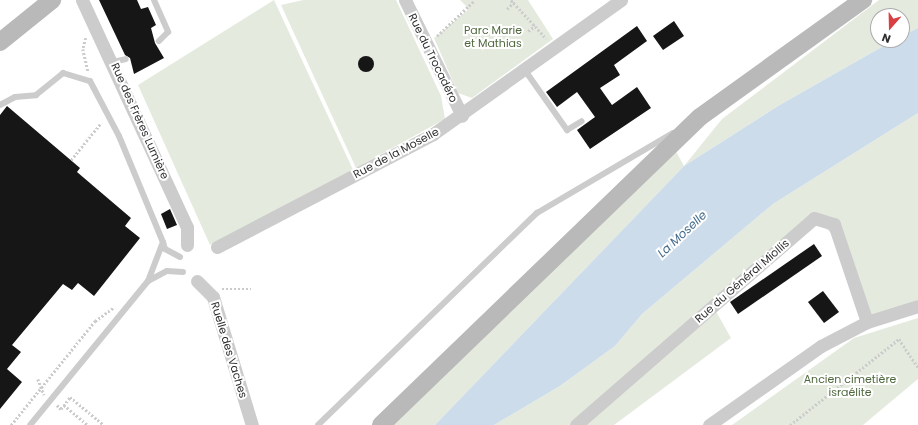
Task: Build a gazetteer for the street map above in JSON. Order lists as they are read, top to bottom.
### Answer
{
  "streets": {
    "street": [
      "Rue du Trocadéro",
      "Rue des Frères Lumière",
      "Rue de la Moselle",
      "Rue du Général Miollis",
      "Ruelle des Vaches"
    ]
  },
  "crossings": [
    ["Rue du Trocadéro", "Rue de la Moselle"]
  ],
  "water": ["La Moselle"],
  "parks": ["Parc Marie et Mathias", "Ancien cimetière israélite"],
  "north": "bottom"
}
